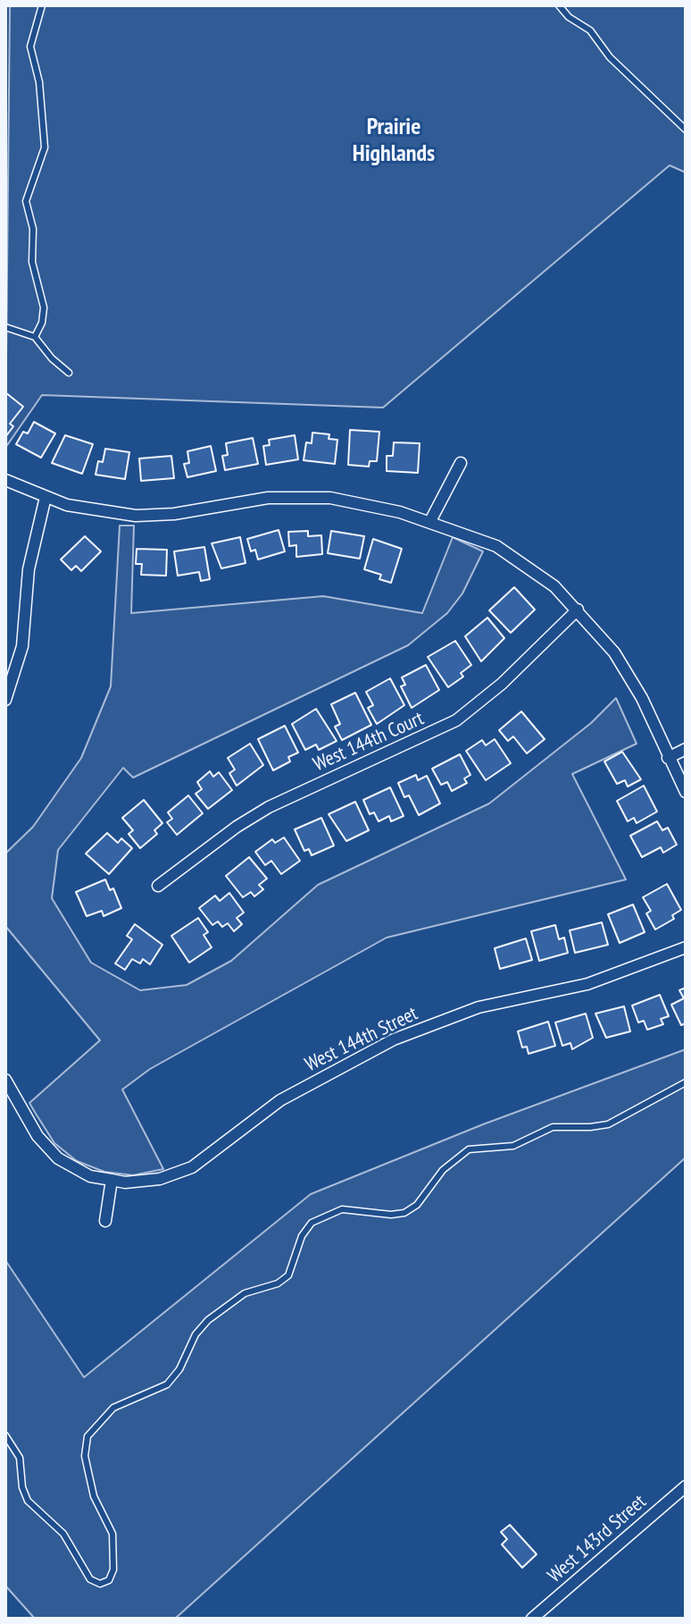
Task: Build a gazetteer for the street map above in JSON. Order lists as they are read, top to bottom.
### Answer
{
  "streets": {
    "street": ["West 144th Court", "West 144th Street", "West 143rd Street"]
  },
  "districts": ["Prairie Highlands"]
}
